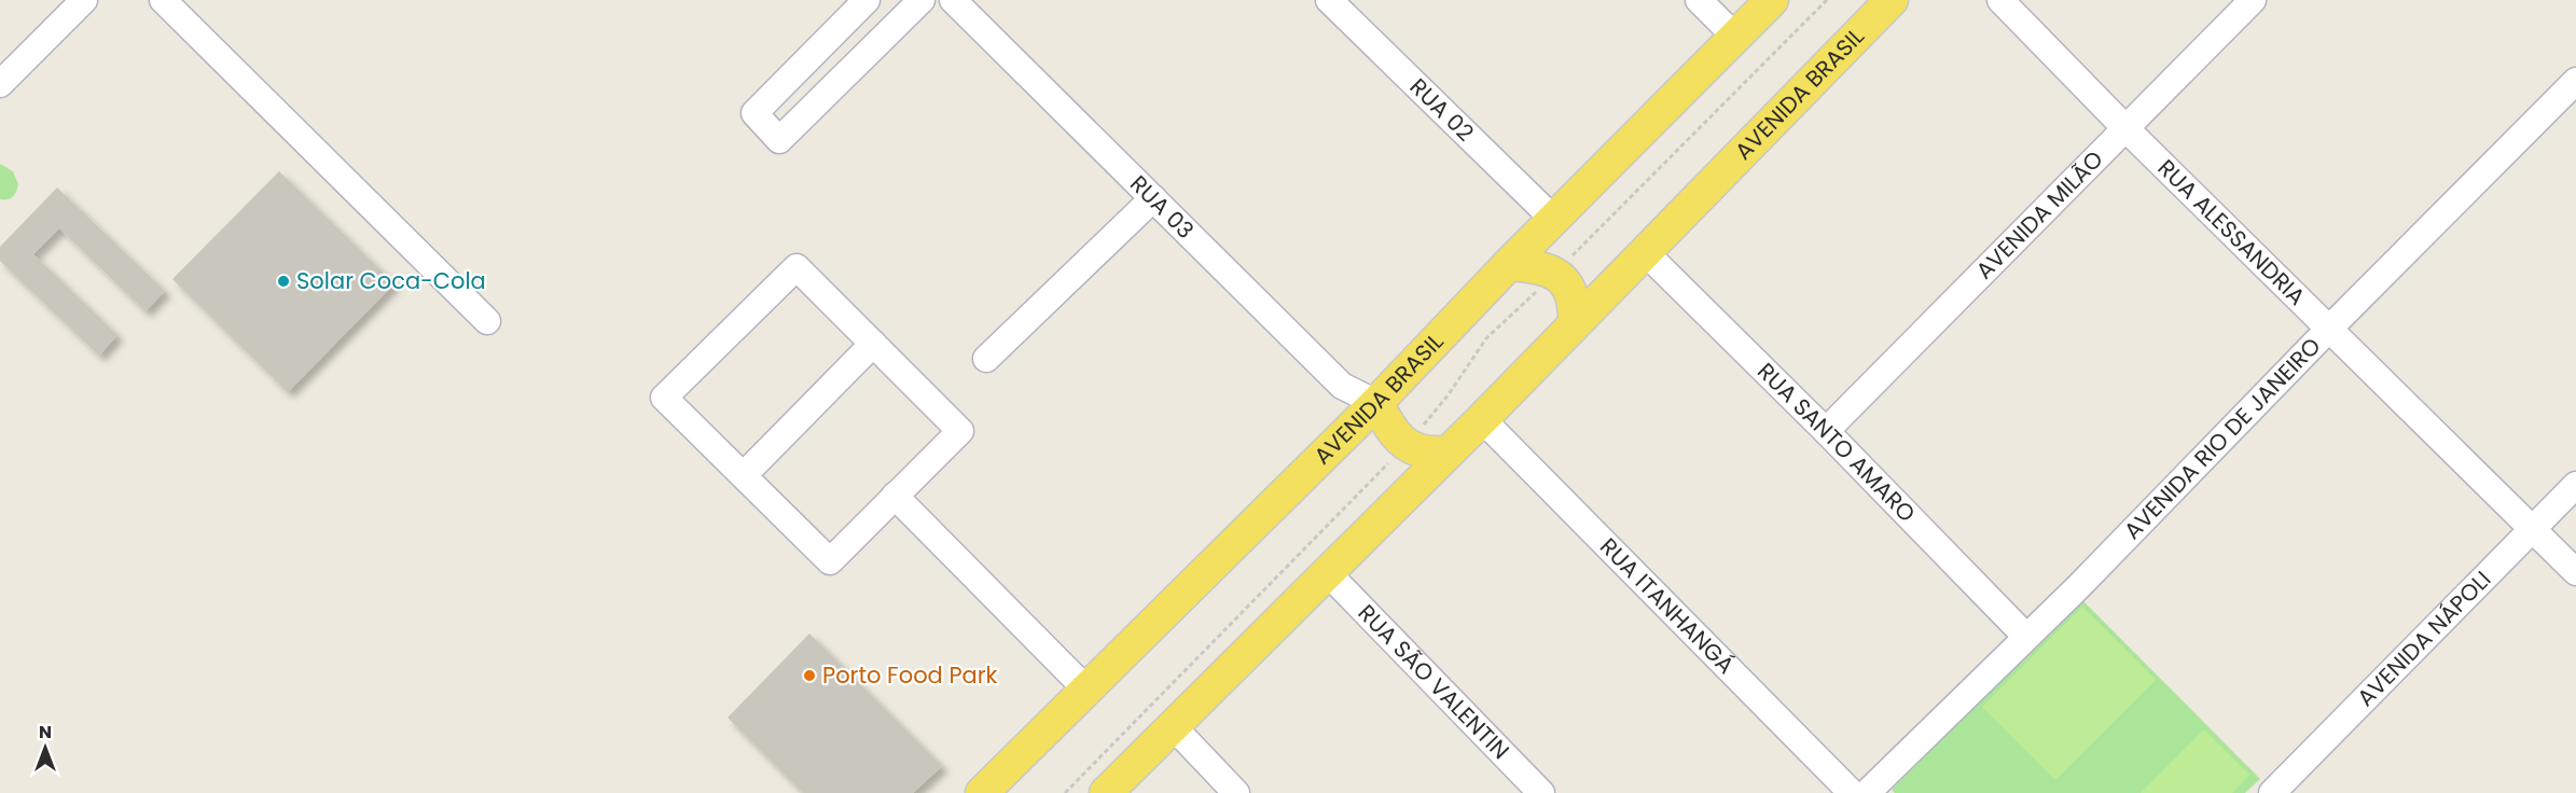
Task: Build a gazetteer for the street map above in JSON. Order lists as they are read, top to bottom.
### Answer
{
  "streets": {
    "main road": ["AVENIDA BRASIL"],
    "street": [
      "RUA 02",
      "RUA 03",
      "AVENIDA MILÃO",
      "RUA ALESSANDRIA",
      "AVENIDA RIO DE JANEIRO",
      "RUA SANTO AMARO",
      "RUA ITANHANGÁ",
      "AVENIDA NÁPOLI",
      "RUA SÃO VALENTIN"
    ]
  },
  "crossings": [
    ["AVENIDA BRASIL", "RUA 02"],
    ["AVENIDA BRASIL", "RUA 03"],
    ["AVENIDA BRASIL", "RUA SANTO AMARO"],
    ["AVENIDA BRASIL", "RUA ITANHANGÁ"],
    ["AVENIDA BRASIL", "RUA SÃO VALENTIN"],
    ["AVENIDA MILÃO", "RUA ALESSANDRIA"],
    ["AVENIDA MILÃO", "RUA SANTO AMARO"],
    ["RUA ALESSANDRIA", "AVENIDA RIO DE JANEIRO"],
    ["RUA ALESSANDRIA", "AVENIDA NÁPOLI"],
    ["AVENIDA RIO DE JANEIRO", "RUA SANTO AMARO"]
  ],
  "places": ["Solar Coca-Cola", "Porto Food Park"],
  "north": "top"
}
